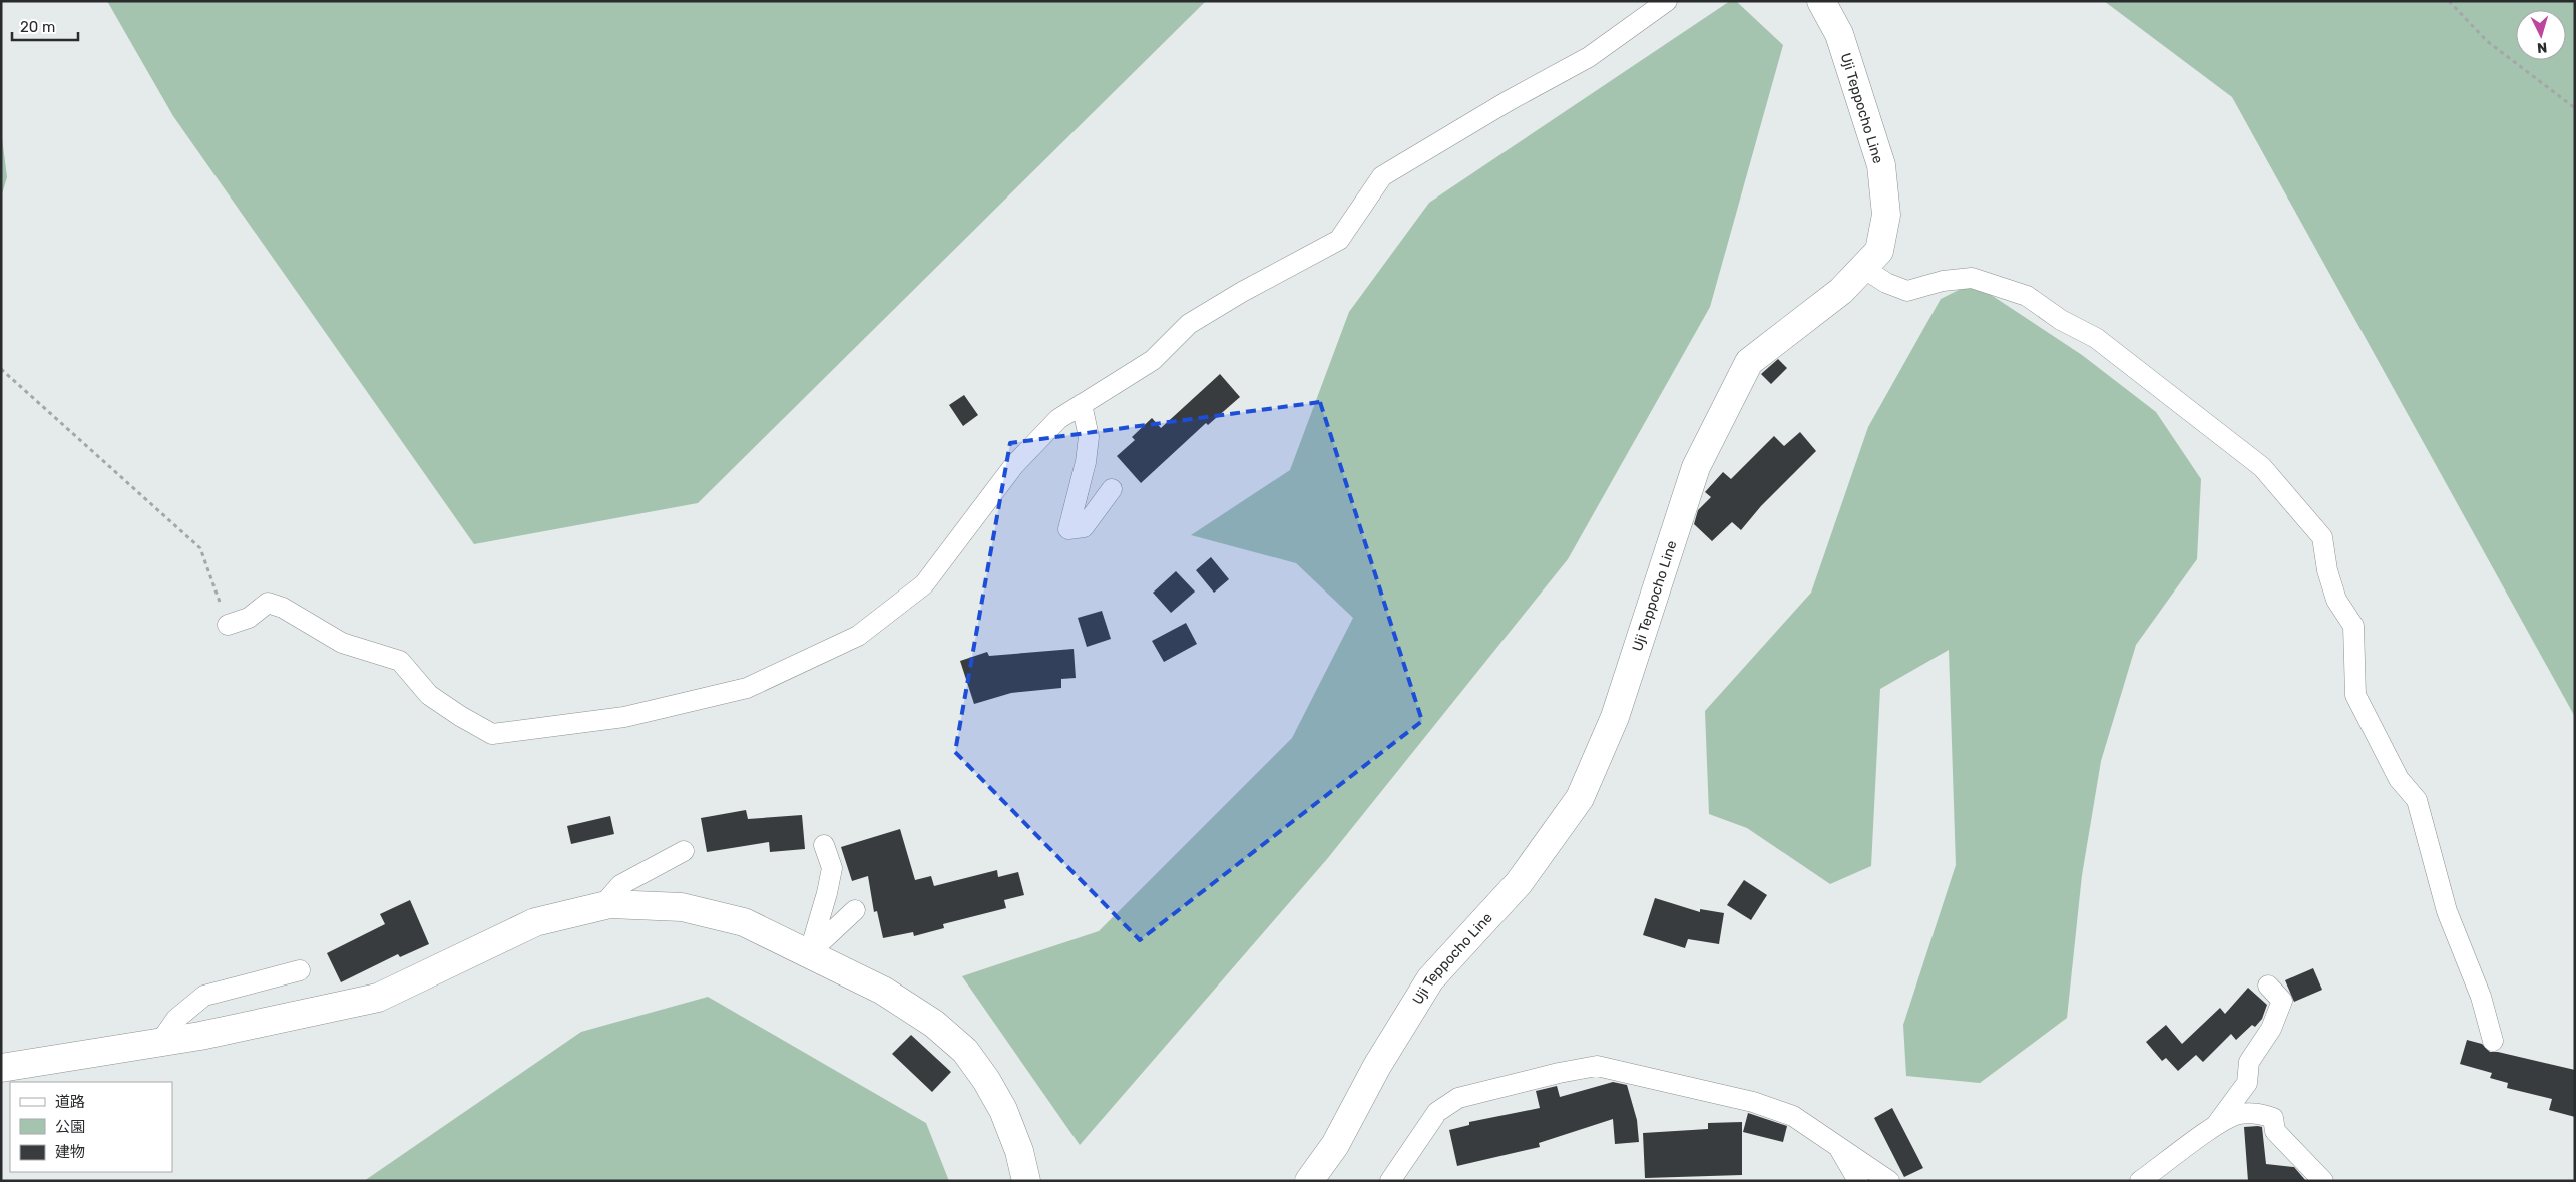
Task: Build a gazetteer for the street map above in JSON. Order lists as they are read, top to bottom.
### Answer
{
  "streets": {
    "main road": ["Uji Teppocho Line"]
  },
  "legend": ["道路", "公園", "建物"],
  "scale_bar": "20 m",
  "north": "bottom"
}
